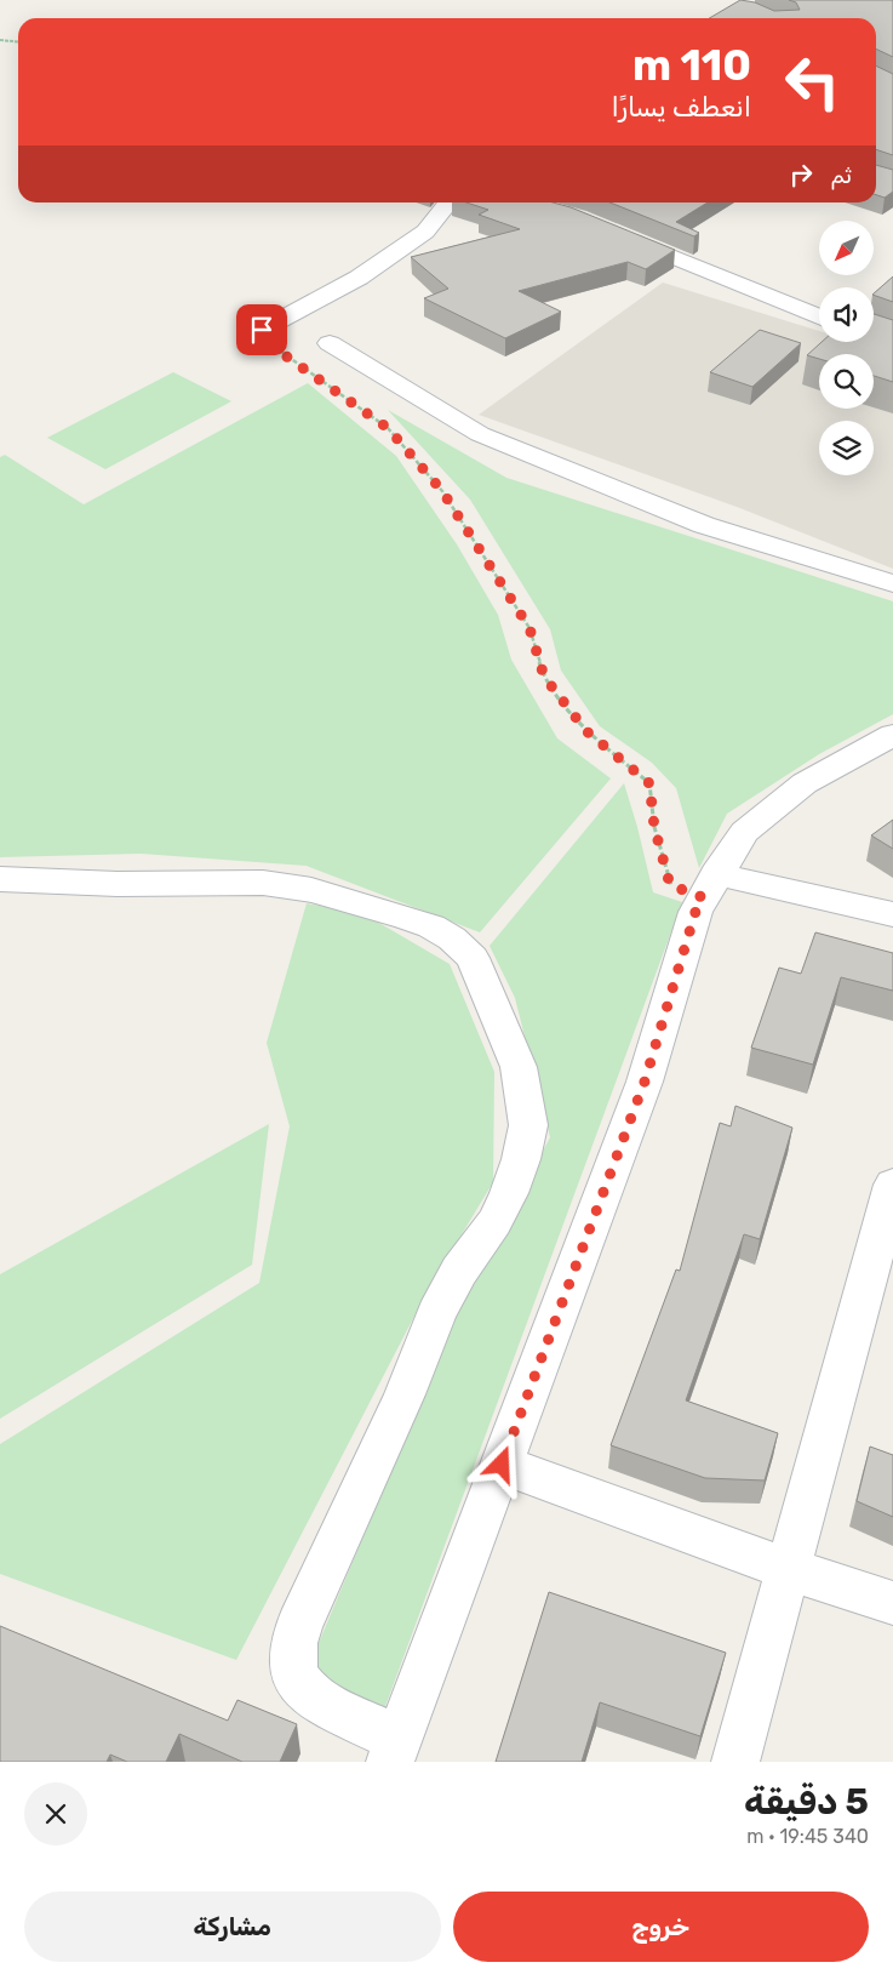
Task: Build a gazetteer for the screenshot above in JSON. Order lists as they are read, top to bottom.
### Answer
{
  "north": "bottom left",
  "page": {
    "turn": ["110 m", "انعطف يسارًا"],
    "then": "ثم",
    "heading": ["5 دقيقة", "340 m · 19:45"],
    "buttons": ["خروج", "مشاركة"]
  }
}
